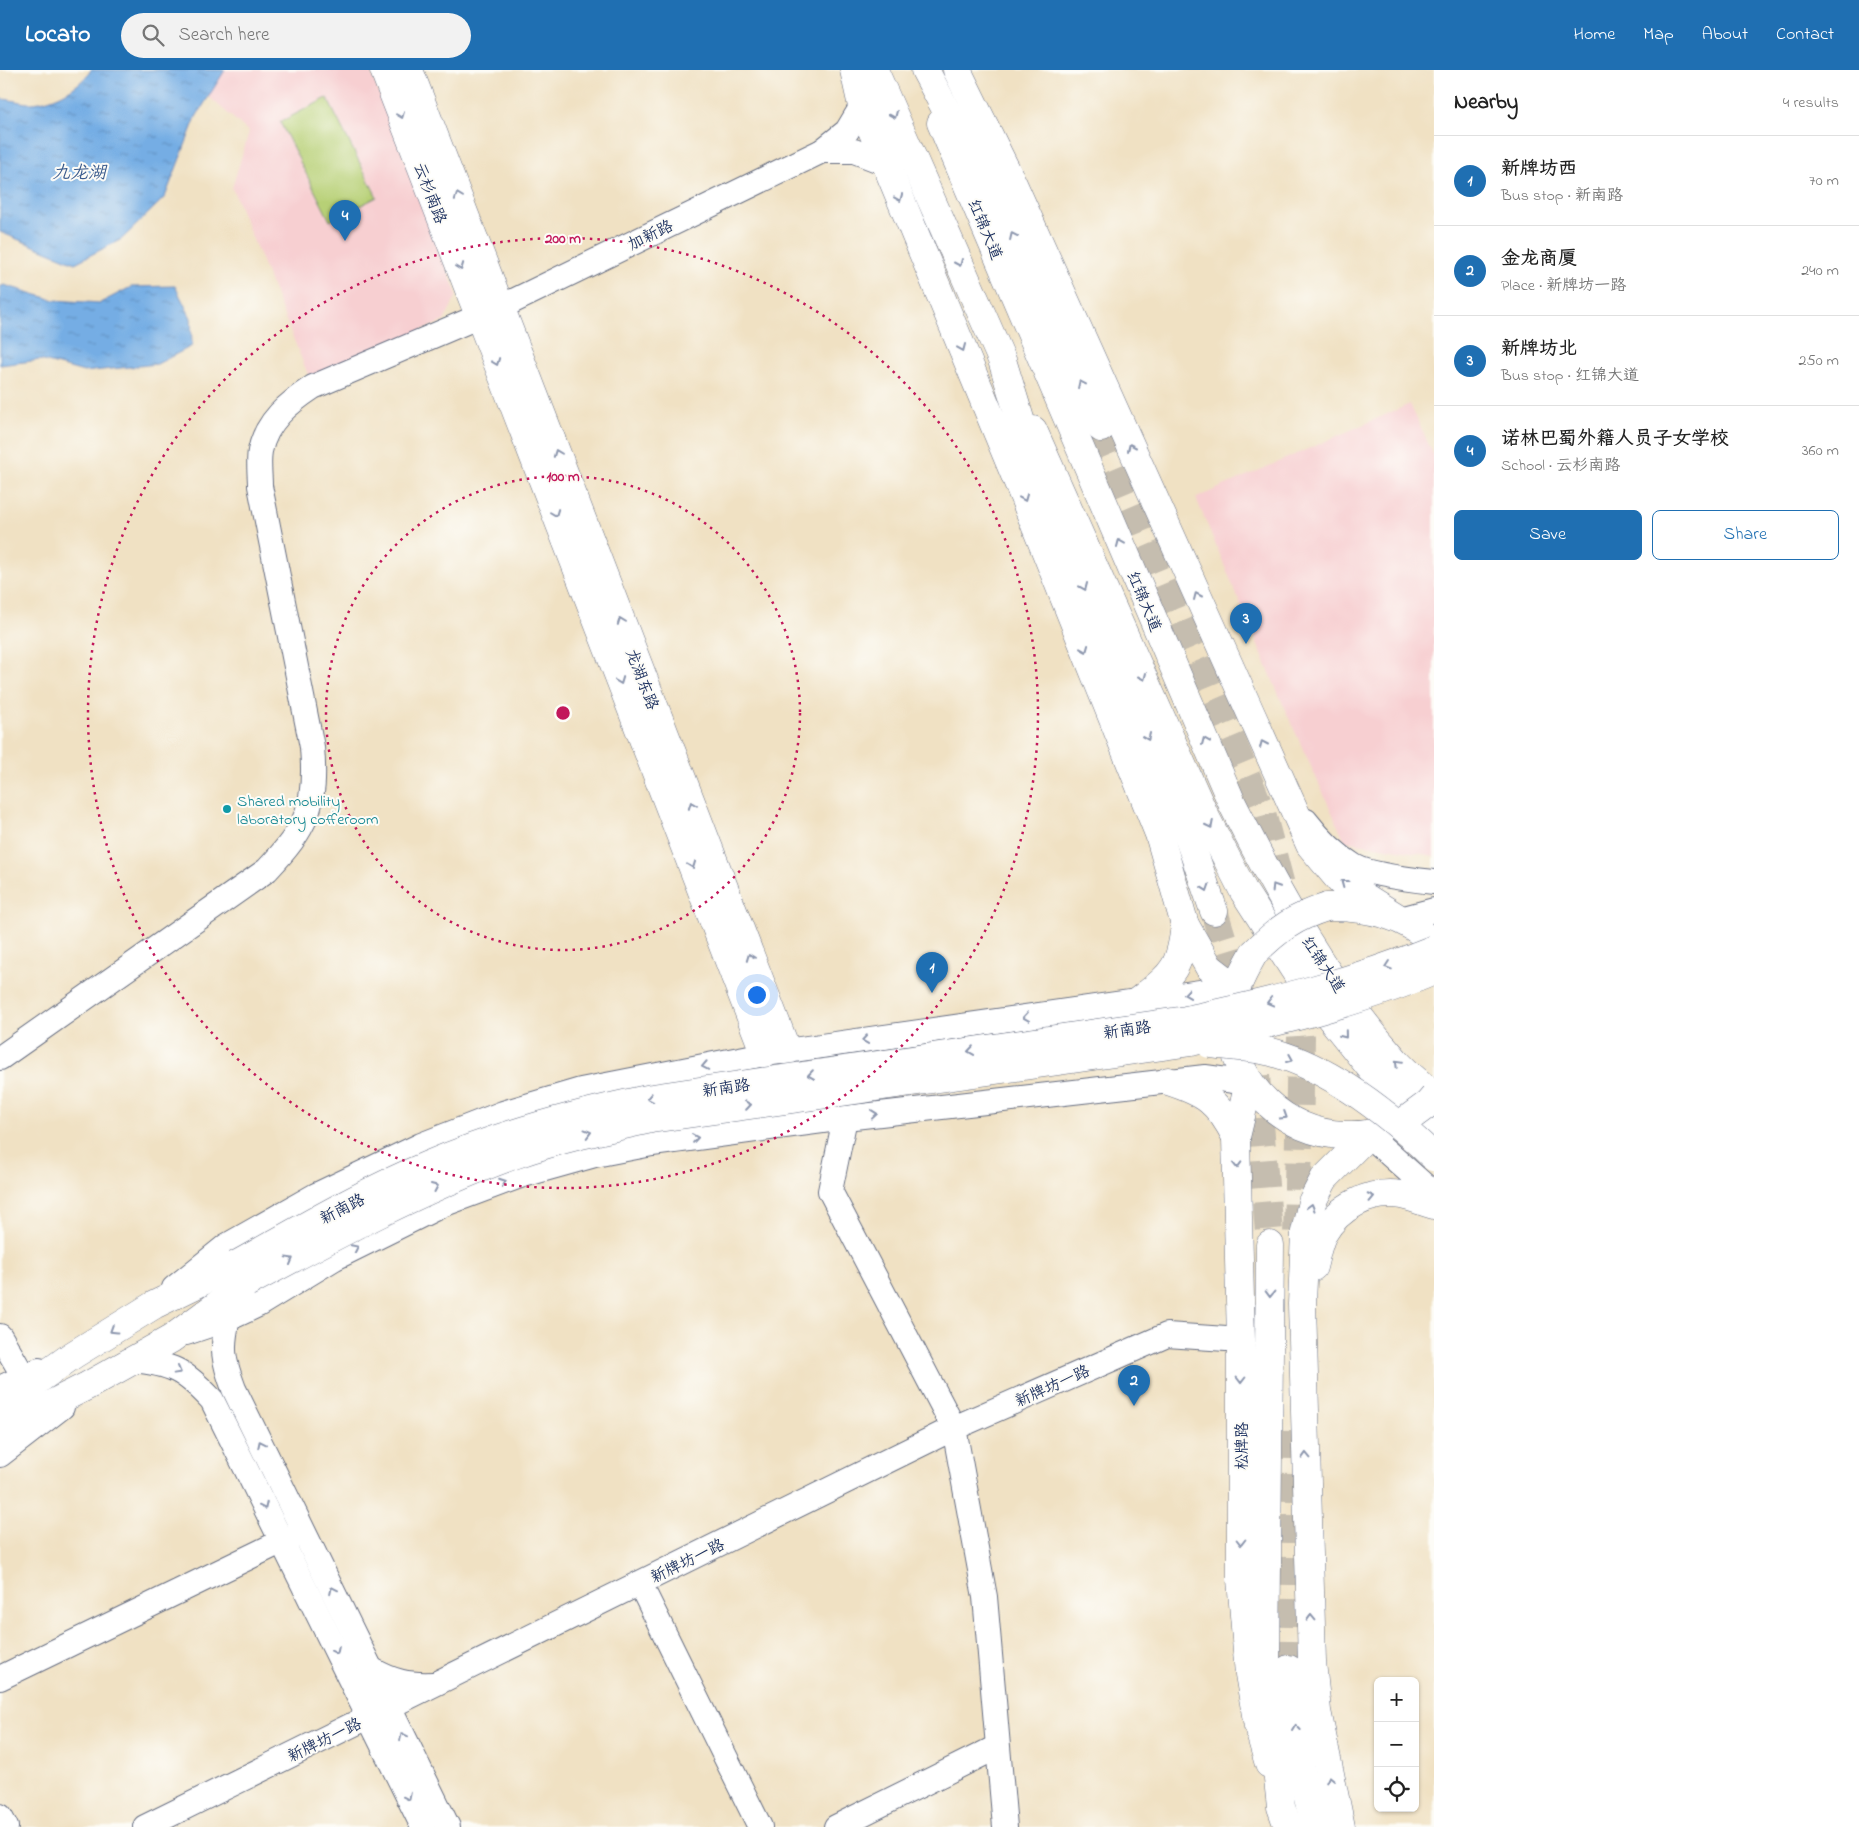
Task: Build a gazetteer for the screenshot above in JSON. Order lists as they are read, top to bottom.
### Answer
{
  "streets": {
    "main road": [
      "云杉南路",
      "红锦大道",
      "龙湖东路",
      "新南路",
      "松牌路"
    ],
    "street": ["加新路", "新牌坊一路"]
  },
  "crossings": [
    ["云杉南路", "加新路"],
    ["云杉南路", "龙湖东路"],
    ["加新路", "龙湖东路"],
    ["龙湖东路", "新南路"],
    ["新南路", "松牌路"],
    ["新牌坊一路", "松牌路"]
  ],
  "water": ["九龙湖"],
  "places": ["Shared mobility laboratory cofferoom"],
  "page": {
    "header": "Locato",
    "search": "Search here",
    "nav": [
      "Home",
      "Map",
      "About",
      "Contact"
    ],
    "heading": ["Nearby", "4 results"],
    "list": [
      {
        "mark": "1",
        "name": "新牌坊西",
        "note": "Bus stop · 新南路",
        "value": "70 m"
      },
      {
        "mark": "2",
        "name": "金龙商厦",
        "note": "Place · 新牌坊一路",
        "value": "240 m"
      },
      {
        "mark": "3",
        "name": "新牌坊北",
        "note": "Bus stop · 红锦大道",
        "value": "250 m"
      },
      {
        "mark": "4",
        "name": "诺林巴蜀外籍人员子女学校",
        "note": "School · 云杉南路",
        "value": "360 m"
      }
    ],
    "pins": [
      "4",
      "3",
      "1",
      "2"
    ],
    "buttons": ["Save", "Share"],
    "map_buttons": ["+", "−"]
  },
  "rings": ["200 m", "100 m"]
}
